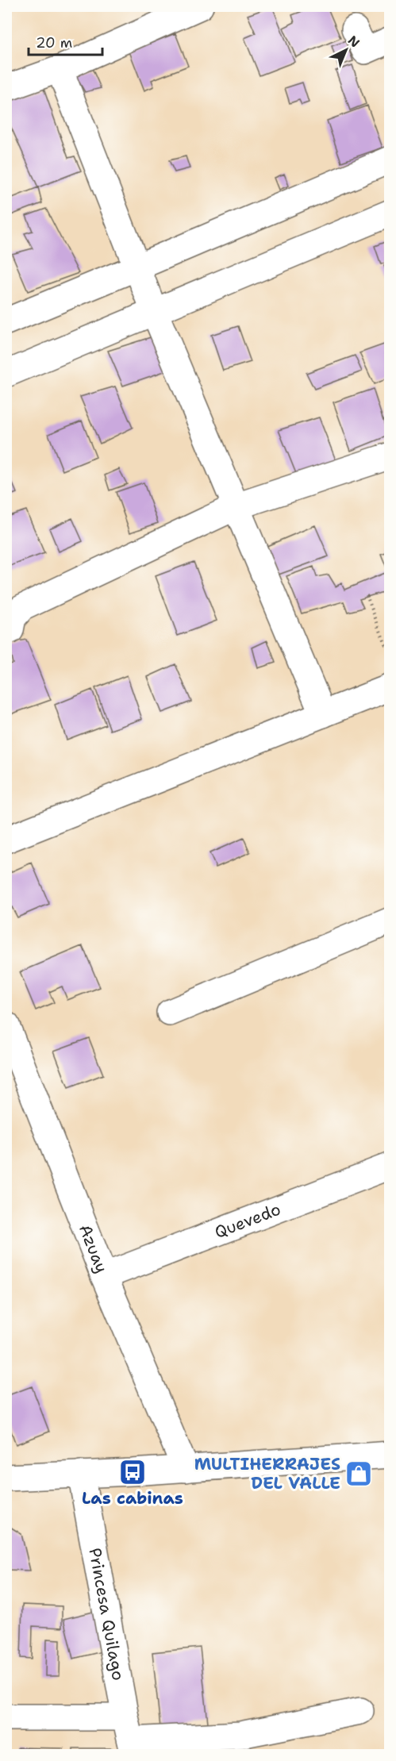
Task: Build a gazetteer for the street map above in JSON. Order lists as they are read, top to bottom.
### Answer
{
  "streets": {
    "street": ["Quevedo", "Azuay", "Princesa Quilago"]
  },
  "crossings": [
    ["Quevedo", "Azuay"]
  ],
  "places": {
    "bus stop": ["Las cabinas"],
    "shop": ["MULTIHERRAJES DEL VALLE"]
  },
  "scale_bar": "20 m",
  "north": "top right"
}
